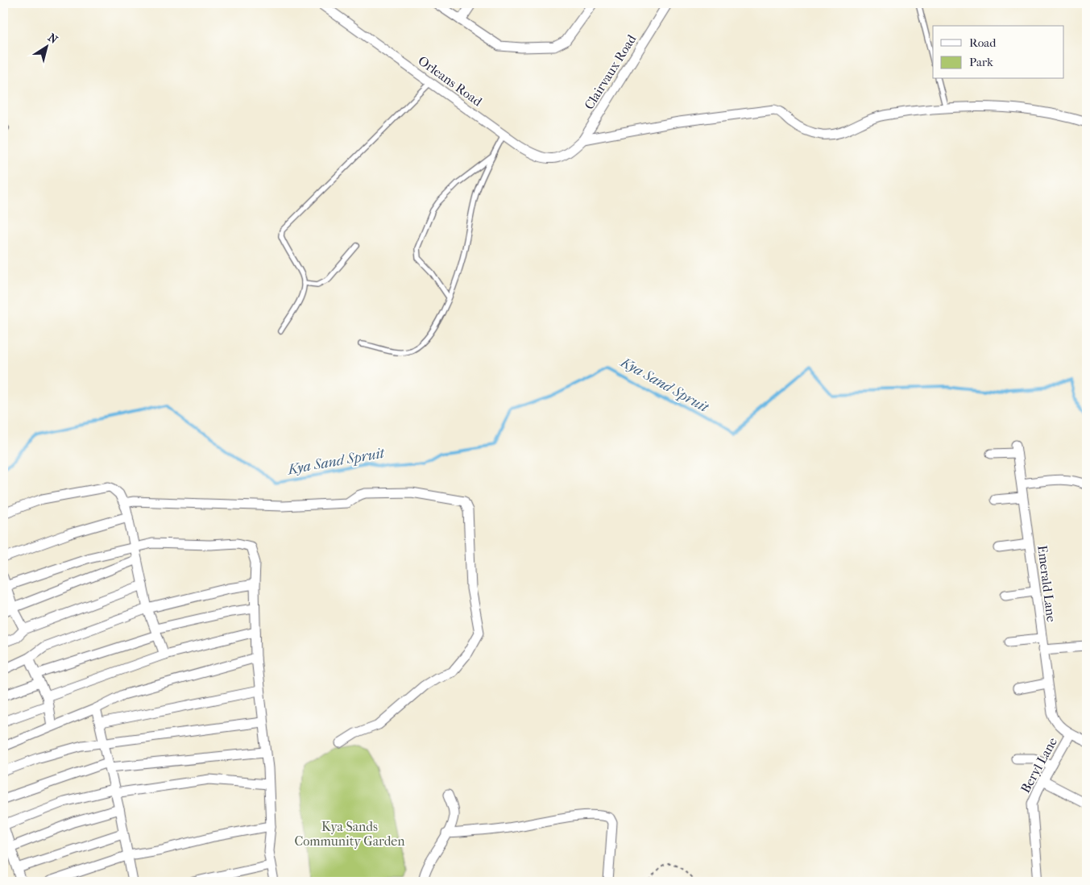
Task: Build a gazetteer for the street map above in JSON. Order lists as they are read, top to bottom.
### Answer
{
  "streets": {
    "street": [
      "Clairvaux Road",
      "Orleans Road",
      "Emerald Lane",
      "Beryl Lane"
    ]
  },
  "crossings": [
    ["Clairvaux Road", "Orleans Road"],
    ["Emerald Lane", "Beryl Lane"]
  ],
  "water": ["Kya Sand Spruit"],
  "parks": ["Kya Sands Community Garden"],
  "legend": ["Road", "Park"],
  "north": "top right"
}
